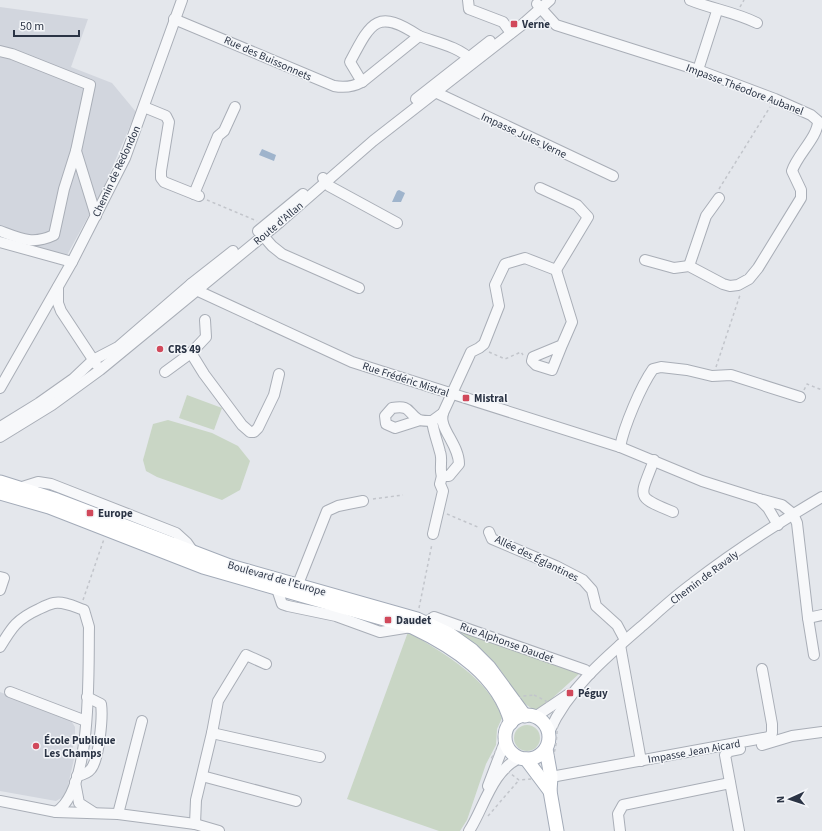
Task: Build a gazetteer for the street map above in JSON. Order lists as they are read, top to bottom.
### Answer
{
  "streets": {
    "main road": ["Boulevard de l'Europe"],
    "street": [
      "Rue des Buissonnets",
      "Impasse Théodore Aubanel",
      "Impasse Jules Verne",
      "Chemin de Redondon",
      "Route d'Allan",
      "Rue Frédéric Mistral",
      "Allée des Églantines",
      "Chemin de Ravaly",
      "Rue Alphonse Daudet",
      "Impasse Jean Aicard"
    ]
  },
  "crossings": [
    ["Rue des Buissonnets", "Chemin de Redondon"],
    ["Impasse Théodore Aubanel", "Route d'Allan"],
    ["Impasse Jules Verne", "Route d'Allan"],
    ["Route d'Allan", "Rue Frédéric Mistral"],
    ["Rue Frédéric Mistral", "Chemin de Ravaly"],
    ["Allée des Églantines", "Chemin de Ravaly"],
    ["Chemin de Ravaly", "Boulevard de l'Europe"],
    ["Chemin de Ravaly", "Rue Alphonse Daudet"],
    ["Boulevard de l'Europe", "Rue Alphonse Daudet"]
  ],
  "places": {
    "transit": [
      "Verne",
      "Mistral",
      "Europe",
      "Daudet",
      "Péguy"
    ],
    "other": ["CRS 49", "École Publique Les Champs"]
  },
  "scale_bar": "50 m",
  "north": "left"
}
